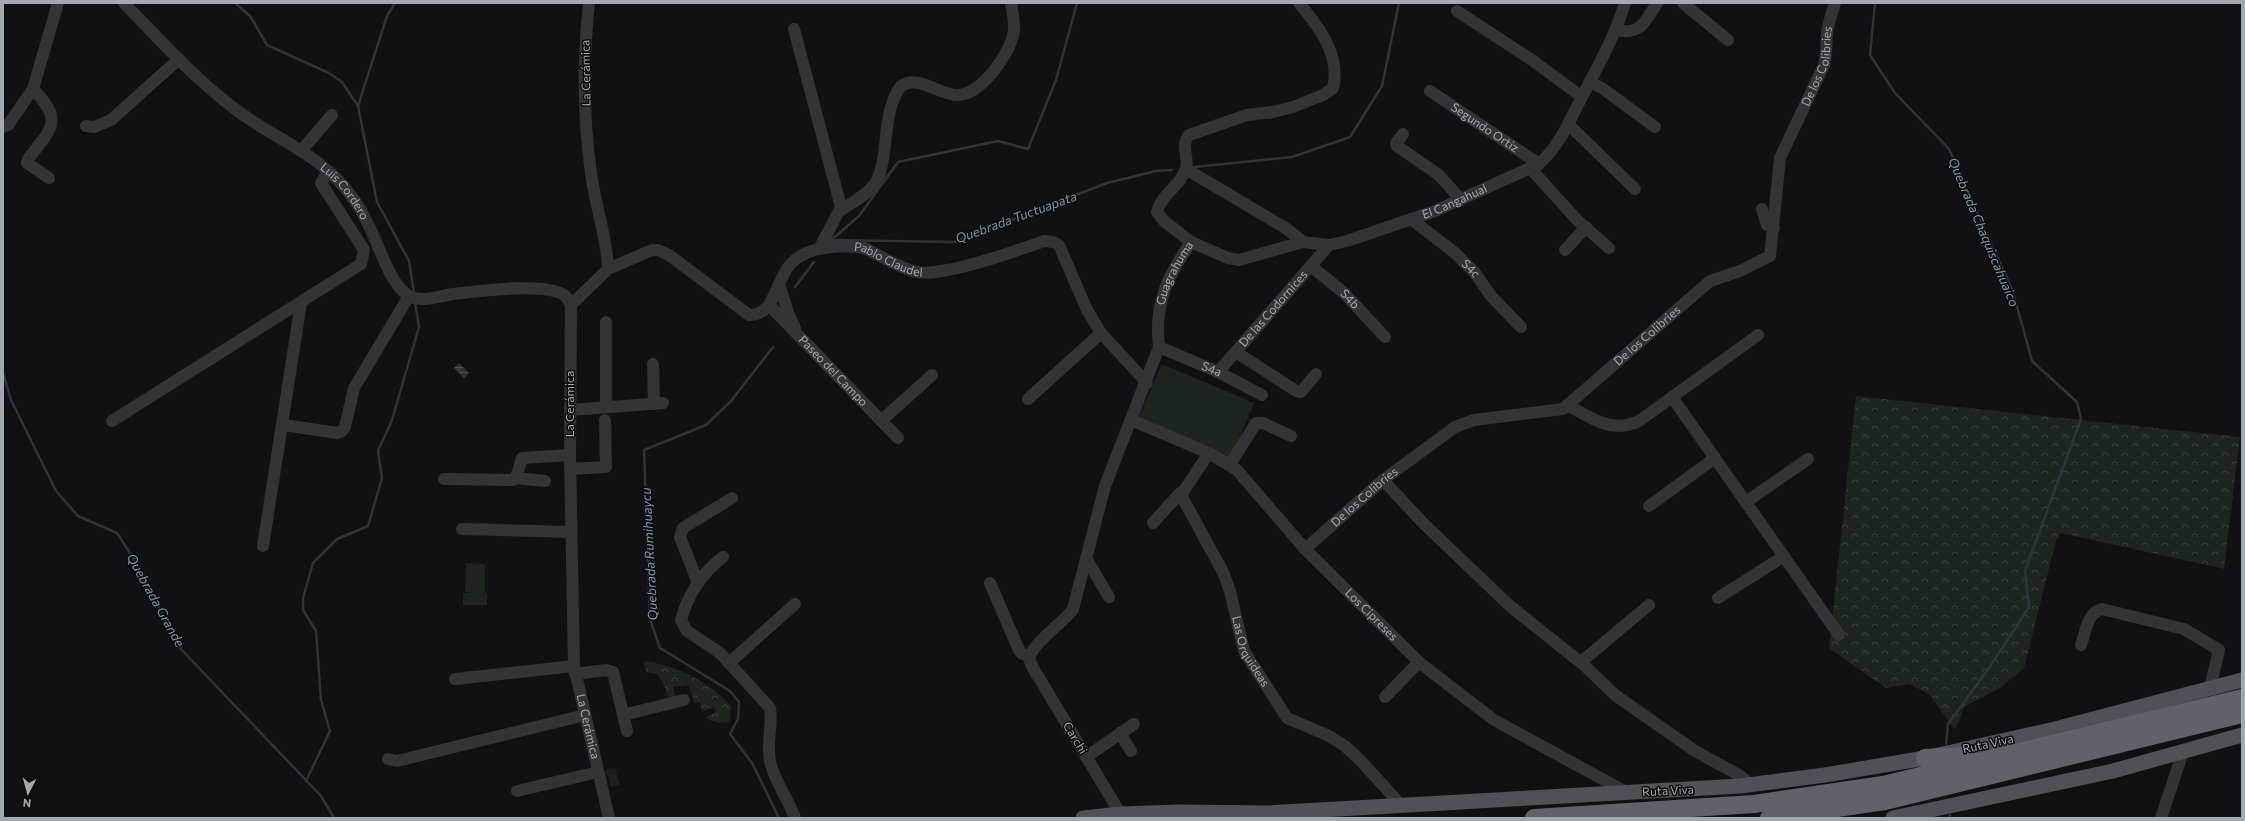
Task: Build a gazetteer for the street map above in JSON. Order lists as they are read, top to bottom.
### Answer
{
  "streets": {
    "highway": ["Ruta Viva"],
    "street": [
      "De los Colibries",
      "La Cerámica",
      "Segundo Ortiz",
      "Luis Cordero",
      "El Cangahual",
      "Pablo Claudel",
      "S4c",
      "Guagrahuma",
      "S4b",
      "De las Codornices",
      "S4a",
      "Paseo del Campo",
      "Los Cipreses",
      "Las Orquideas",
      "Carchi"
    ]
  },
  "crossings": [
    ["De los Colibries", "Los Cipreses"],
    ["Segundo Ortiz", "El Cangahual"],
    ["El Cangahual", "S4c"],
    ["El Cangahual", "Guagrahuma"],
    ["El Cangahual", "De las Codornices"],
    ["Pablo Claudel", "Guagrahuma"],
    ["Pablo Claudel", "Paseo del Campo"],
    ["Guagrahuma", "S4a"],
    ["Guagrahuma", "Los Cipreses"],
    ["Guagrahuma", "Carchi"],
    ["S4b", "De las Codornices"],
    ["De las Codornices", "S4a"],
    ["Los Cipreses", "Ruta Viva"],
    ["Las Orquideas", "Ruta Viva"],
    ["Carchi", "Ruta Viva"]
  ],
  "water": [
    "Quebrada Tuctuapata",
    "Quebrada Chaquiscahuaico",
    "Quebrada Rumihuaycu",
    "Quebrada Grande"
  ],
  "north": "bottom"
}
